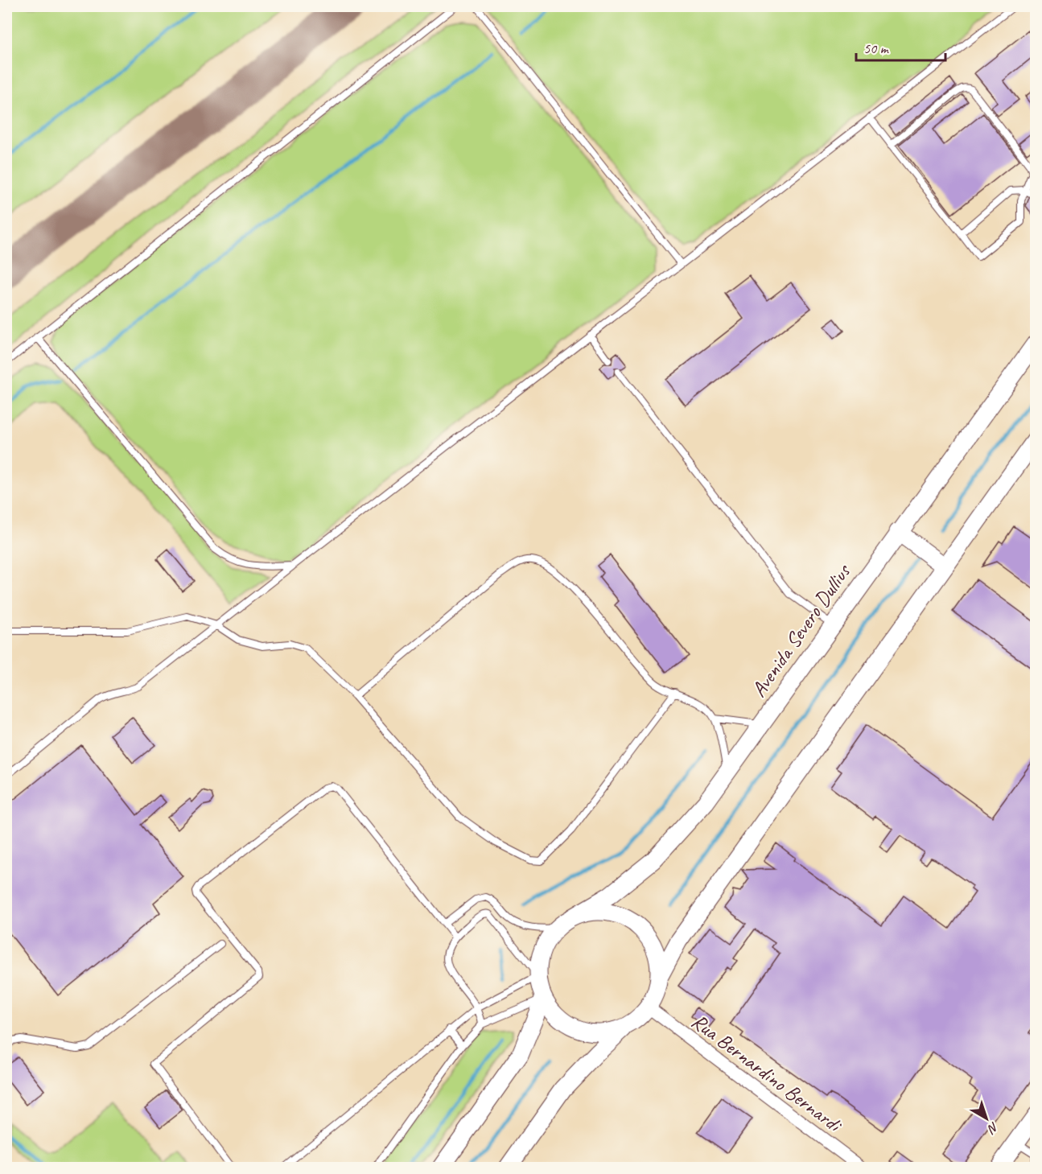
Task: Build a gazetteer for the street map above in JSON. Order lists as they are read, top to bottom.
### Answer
{
  "streets": {
    "main road": ["Avenida Severo Dullius"],
    "street": ["Rua Bernardino Bernardi"]
  },
  "crossings": [
    ["Avenida Severo Dullius", "Rua Bernardino Bernardi"]
  ],
  "scale_bar": "50 m",
  "north": "bottom right"
}
